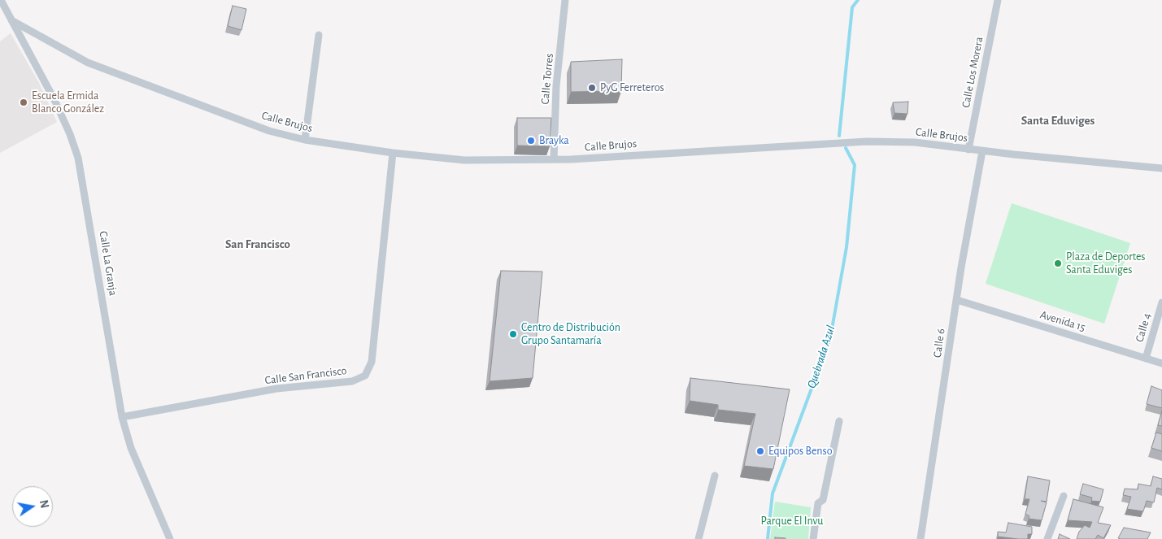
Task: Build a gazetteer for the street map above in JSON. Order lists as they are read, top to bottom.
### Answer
{
  "streets": {
    "street": [
      "Calle Los Morera",
      "Calle Torres",
      "Calle Brujos",
      "Calle La Granja",
      "Avenida 15",
      "Calle 4",
      "Calle 6",
      "Calle San Francisco"
    ]
  },
  "crossings": [
    ["Calle Los Morera", "Calle Brujos"],
    ["Calle Torres", "Calle Brujos"],
    ["Calle Brujos", "Calle La Granja"],
    ["Calle Brujos", "Calle 6"],
    ["Calle Brujos", "Calle San Francisco"],
    ["Calle La Granja", "Calle San Francisco"],
    ["Avenida 15", "Calle 4"],
    ["Avenida 15", "Calle 6"]
  ],
  "districts": ["Santa Eduviges", "San Francisco"],
  "water": ["Quebrada Azul"],
  "parks": ["Parque El Invu"],
  "places": [
    "PyG Ferreteros",
    "Escuela Ermida Blanco González",
    "Brayka",
    "Plaza de Deportes Santa Eduviges",
    "Centro de Distribución Grupo Santamaría",
    "Equipos Benso"
  ],
  "north": "right"
}
